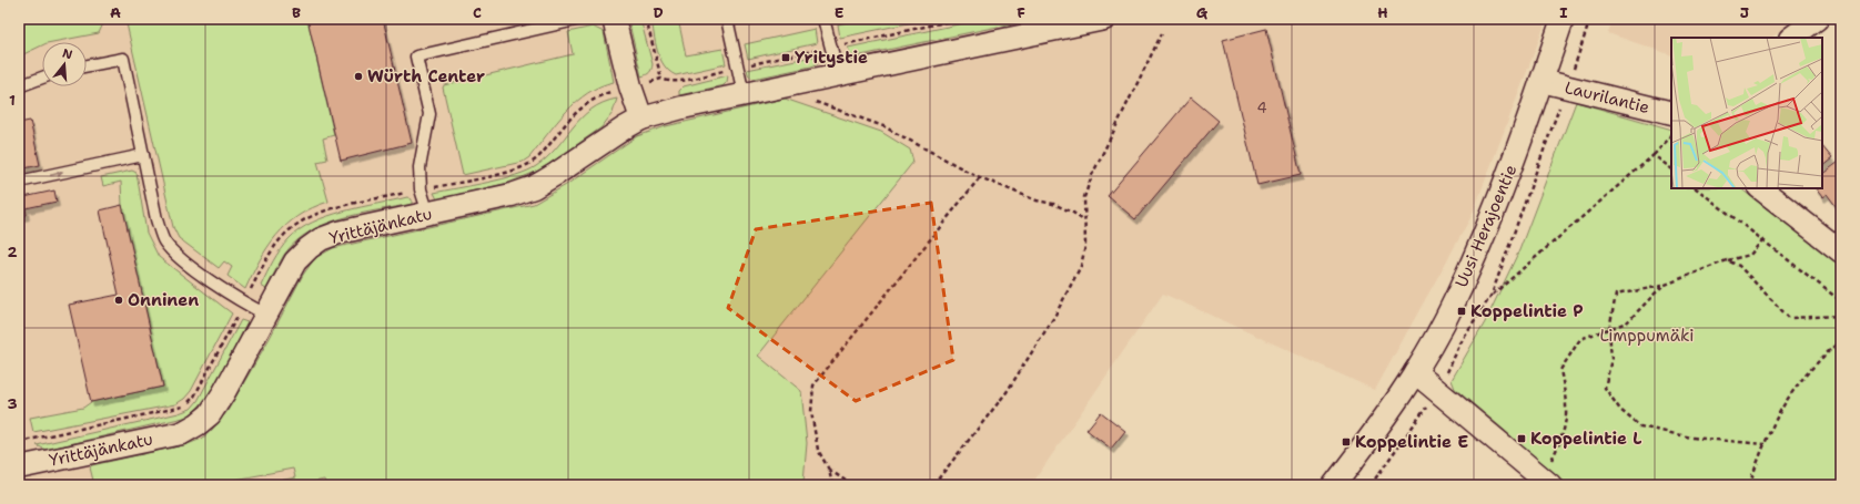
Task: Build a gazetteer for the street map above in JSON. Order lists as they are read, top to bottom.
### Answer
{
  "streets": {
    "street": ["Laurilantie", "Yrittäjänkatu", "Uusi Herajoentie"]
  },
  "crossings": [
    ["Laurilantie", "Uusi Herajoentie"]
  ],
  "parks": ["Limppumäki"],
  "places": {
    "transit": [
      "Yritystie",
      "Koppelintie P",
      "Koppelintie L",
      "Koppelintie E"
    ],
    "other": ["Würth Center", "Onninen"]
  },
  "house_numbers": ["4"],
  "north": "top",
  "grid": {
    "columns": [
      "A",
      "B",
      "C",
      "D",
      "E",
      "F",
      "G",
      "H",
      "I",
      "J"
    ],
    "rows": ["1", "2", "3"]
  }
}
